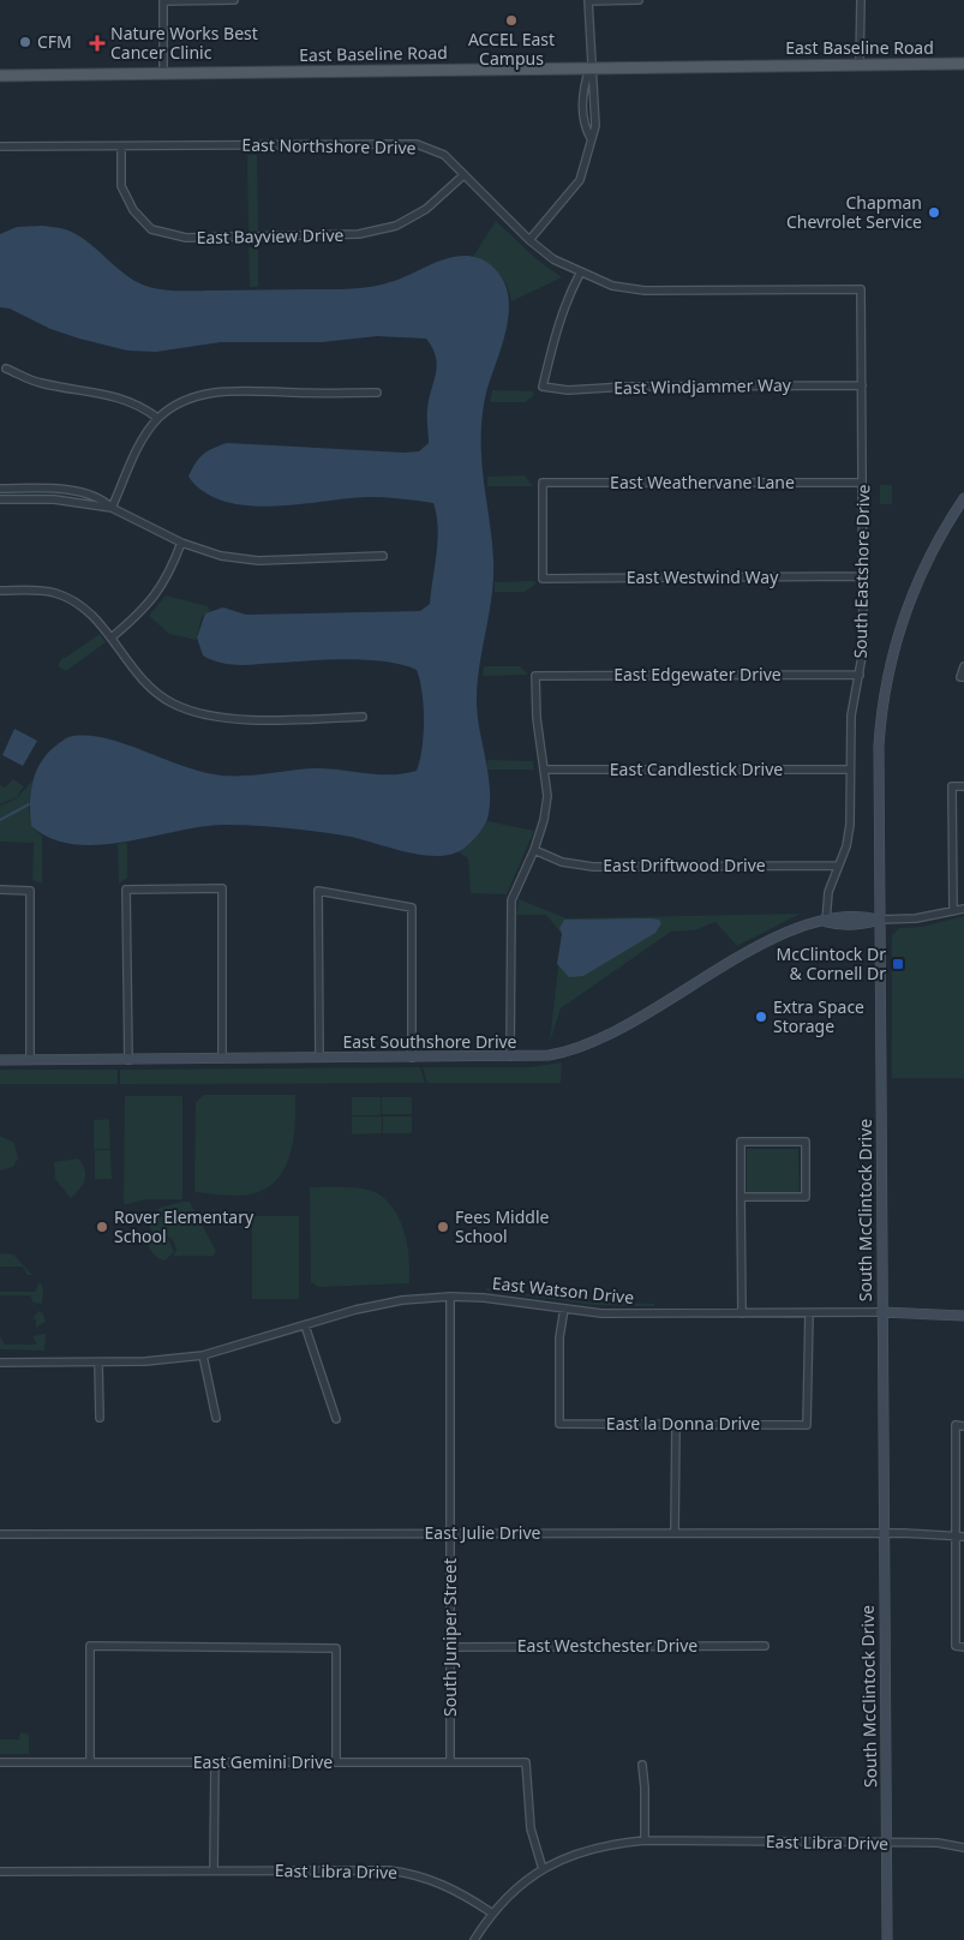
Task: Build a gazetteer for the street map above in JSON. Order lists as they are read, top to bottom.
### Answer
{
  "streets": {
    "main road": [
      "East Baseline Road",
      "East Southshore Drive",
      "South McClintock Drive",
      "East Watson Drive"
    ],
    "street": [
      "East Northshore Drive",
      "East Bayview Drive",
      "East Windjammer Way",
      "East Weathervane Lane",
      "South Eastshore Drive",
      "East Westwind Way",
      "East Edgewater Drive",
      "East Candlestick Drive",
      "East Driftwood Drive",
      "East la Donna Drive",
      "East Julie Drive",
      "South Juniper Street",
      "East Westchester Drive",
      "East Gemini Drive",
      "East Libra Drive"
    ]
  },
  "crossings": [
    ["East Northshore Drive", "East Bayview Drive"],
    ["East Northshore Drive", "East Windjammer Way"],
    ["East Northshore Drive", "South Eastshore Drive"],
    ["East Windjammer Way", "South Eastshore Drive"],
    ["East Weathervane Lane", "South Eastshore Drive"],
    ["East Weathervane Lane", "East Westwind Way"],
    ["South Eastshore Drive", "East Westwind Way"],
    ["South Eastshore Drive", "East Edgewater Drive"],
    ["South Eastshore Drive", "East Candlestick Drive"],
    ["South Eastshore Drive", "East Driftwood Drive"],
    ["South Eastshore Drive", "East Southshore Drive"],
    ["East Edgewater Drive", "East Candlestick Drive"],
    ["East Southshore Drive", "South McClintock Drive"],
    ["South McClintock Drive", "East Watson Drive"],
    ["South McClintock Drive", "East Julie Drive"],
    ["South McClintock Drive", "East Libra Drive"],
    ["East Watson Drive", "East la Donna Drive"],
    ["East Watson Drive", "South Juniper Street"],
    ["East Julie Drive", "South Juniper Street"],
    ["South Juniper Street", "East Westchester Drive"],
    ["South Juniper Street", "East Gemini Drive"],
    ["East Gemini Drive", "East Libra Drive"]
  ],
  "places": {
    "other": [
      "ACCEL East Campus",
      "CFM",
      "Chapman Chevrolet Service",
      "Extra Space Storage",
      "Rover Elementary School",
      "Fees Middle School"
    ],
    "health": ["Nature Works Best Cancer Clinic"],
    "transit": ["McClintock Dr & Cornell Dr"]
  }
}
